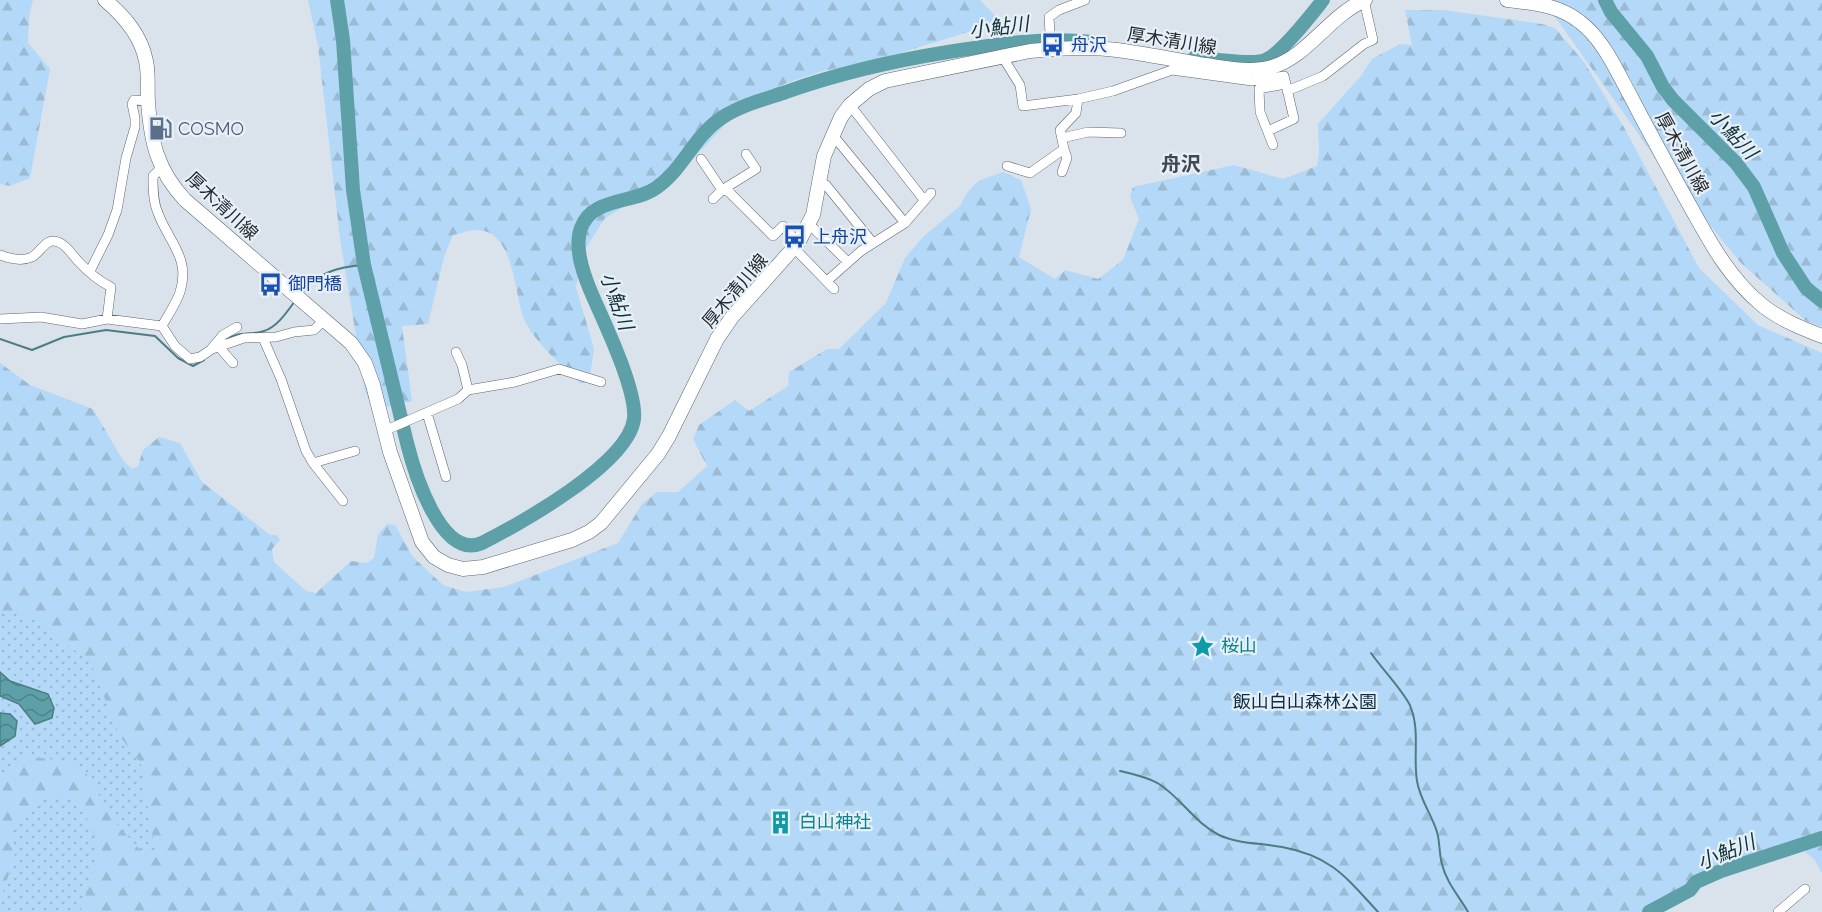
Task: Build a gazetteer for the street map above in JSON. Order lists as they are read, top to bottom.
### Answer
{
  "streets": {
    "main road": ["厚木清川線"]
  },
  "districts": ["舟沢"],
  "water": ["小鮎川"],
  "parks": ["飯山白山森林公園"],
  "places": {
    "bus stop": ["舟沢", "上舟沢", "御門橋"],
    "fuel station": ["COSMO"],
    "place": ["桜山"],
    "building": ["白山神社"]
  }
}
